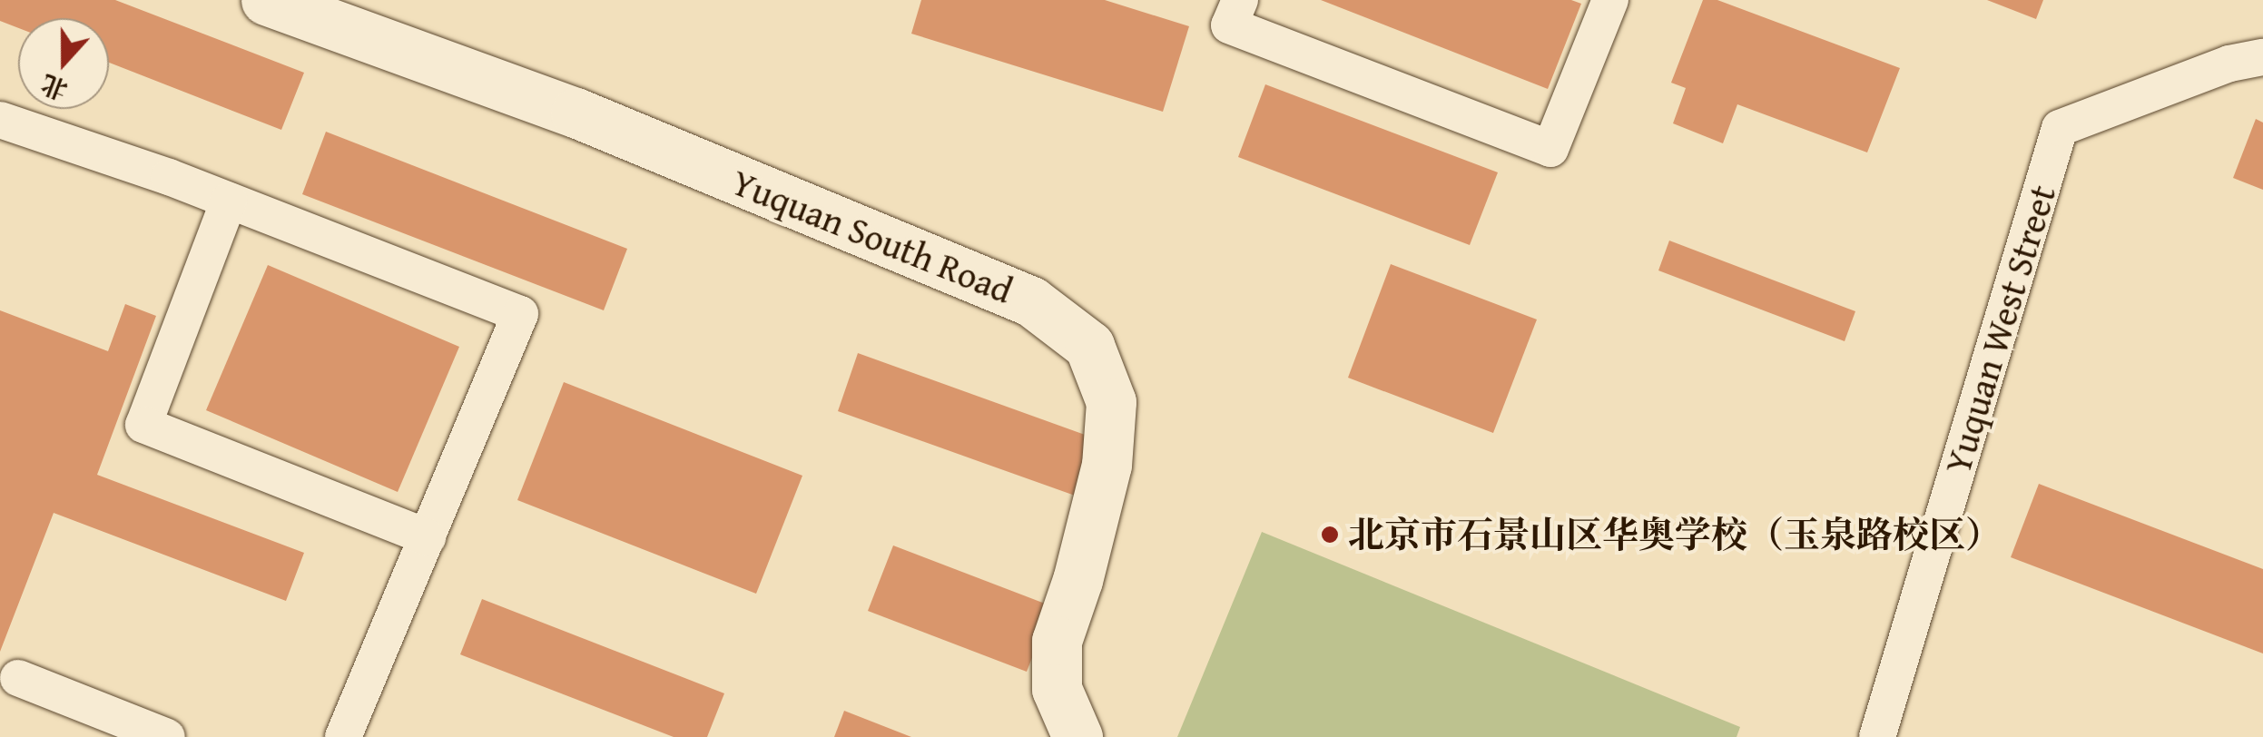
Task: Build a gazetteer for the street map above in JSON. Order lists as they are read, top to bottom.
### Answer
{
  "streets": {
    "street": ["Yuquan South Road", "Yuquan West Street"]
  },
  "places": ["北京市石景山区华奥学校（玉泉路校区）"],
  "north": "bottom"
}
